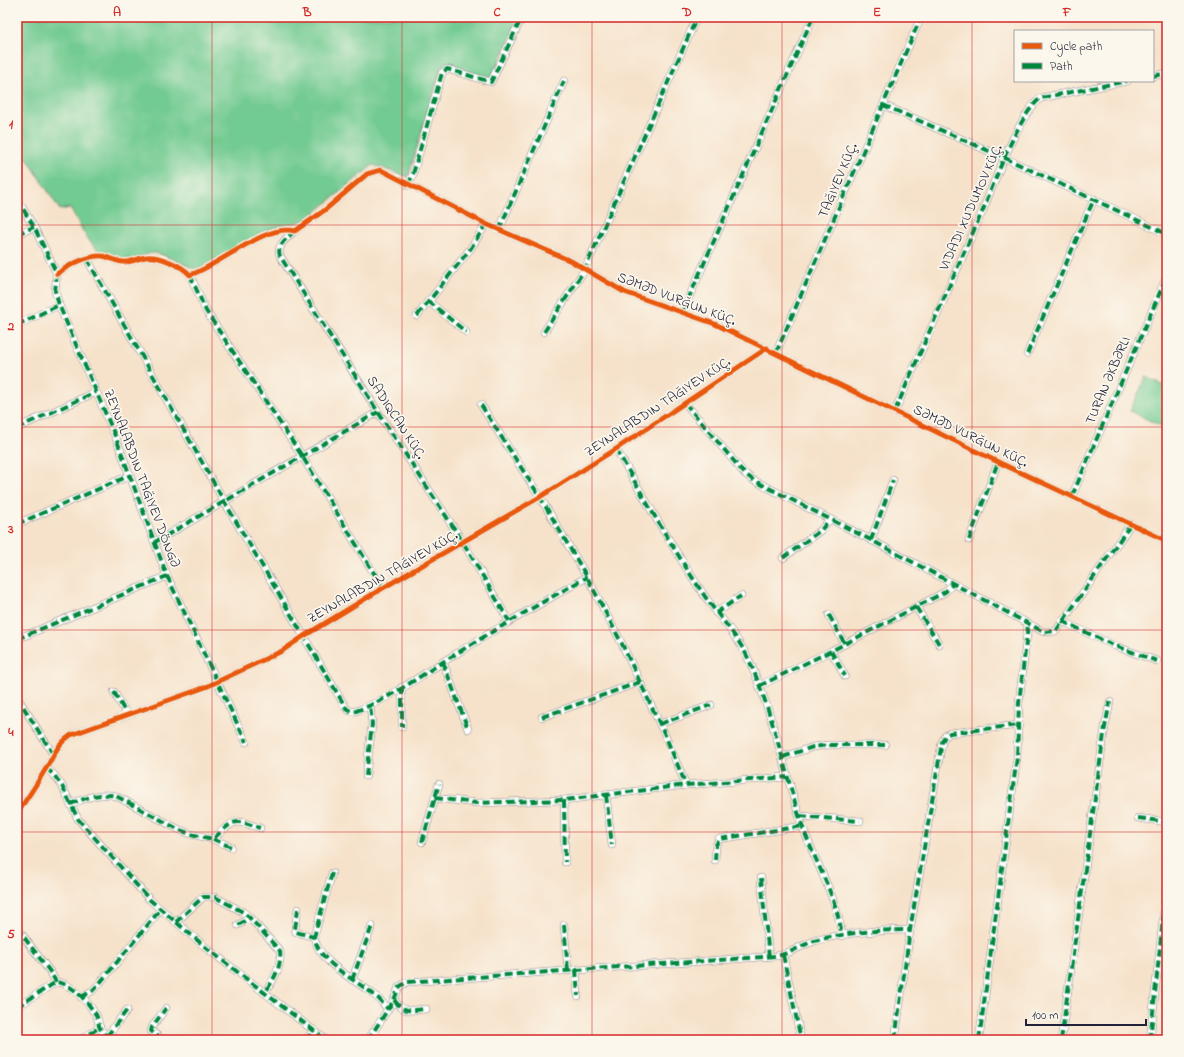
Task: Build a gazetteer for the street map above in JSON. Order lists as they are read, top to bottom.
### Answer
{
  "streets": {
    "street": ["VIDADI XUDUMOV KÜÇ.", "SƏMƏD VURĞUN KÜÇ.", "TURAN ƏKBƏRLI"],
    "cycle path": ["ZEYNALABDIN TAĞIYEV KÜÇ."]
  },
  "crossings": [
    ["VIDADI XUDUMOV KÜÇ.", "SƏMƏD VURĞUN KÜÇ."],
    ["SƏMƏD VURĞUN KÜÇ.", "TURAN ƏKBƏRLI"]
  ],
  "legend": ["Cycle path", "Path"],
  "scale_bar": "100 m",
  "grid": {
    "columns": [
      "A",
      "B",
      "C",
      "D",
      "E",
      "F"
    ],
    "rows": [
      "1",
      "2",
      "3",
      "4",
      "5"
    ]
  }
}
